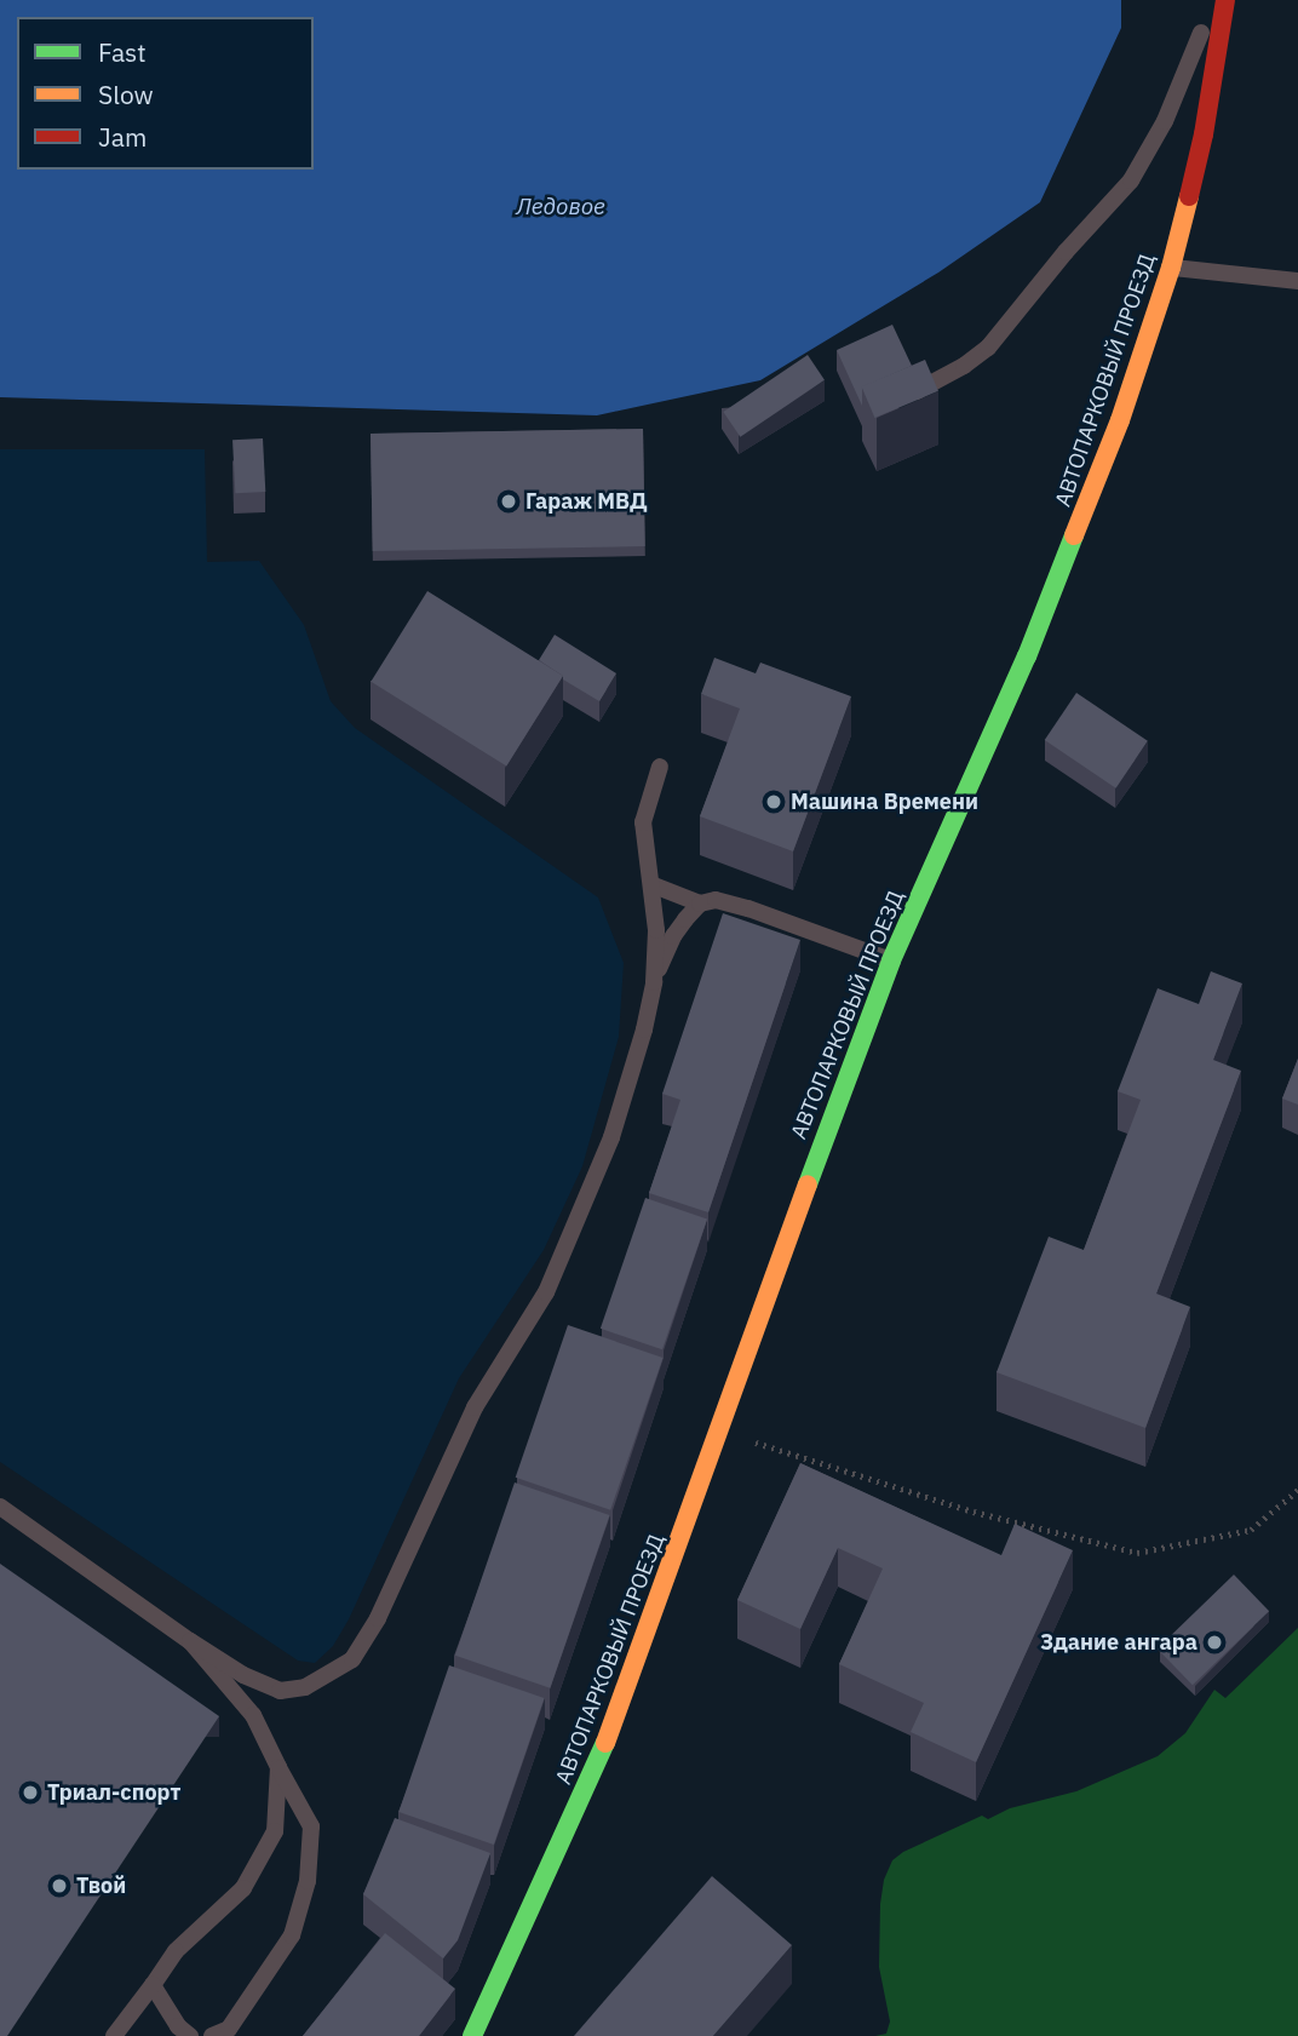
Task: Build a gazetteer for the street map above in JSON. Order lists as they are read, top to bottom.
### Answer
{
  "streets": {
    "street": ["АВТОПАРКОВЫЙ ПРОЕЗД"]
  },
  "water": ["Ледовое"],
  "places": [
    "Гараж МВД",
    "Машина Времени",
    "Здание ангара",
    "Триал-спорт",
    "Твой"
  ],
  "legend": ["Fast", "Slow", "Jam"]
}
